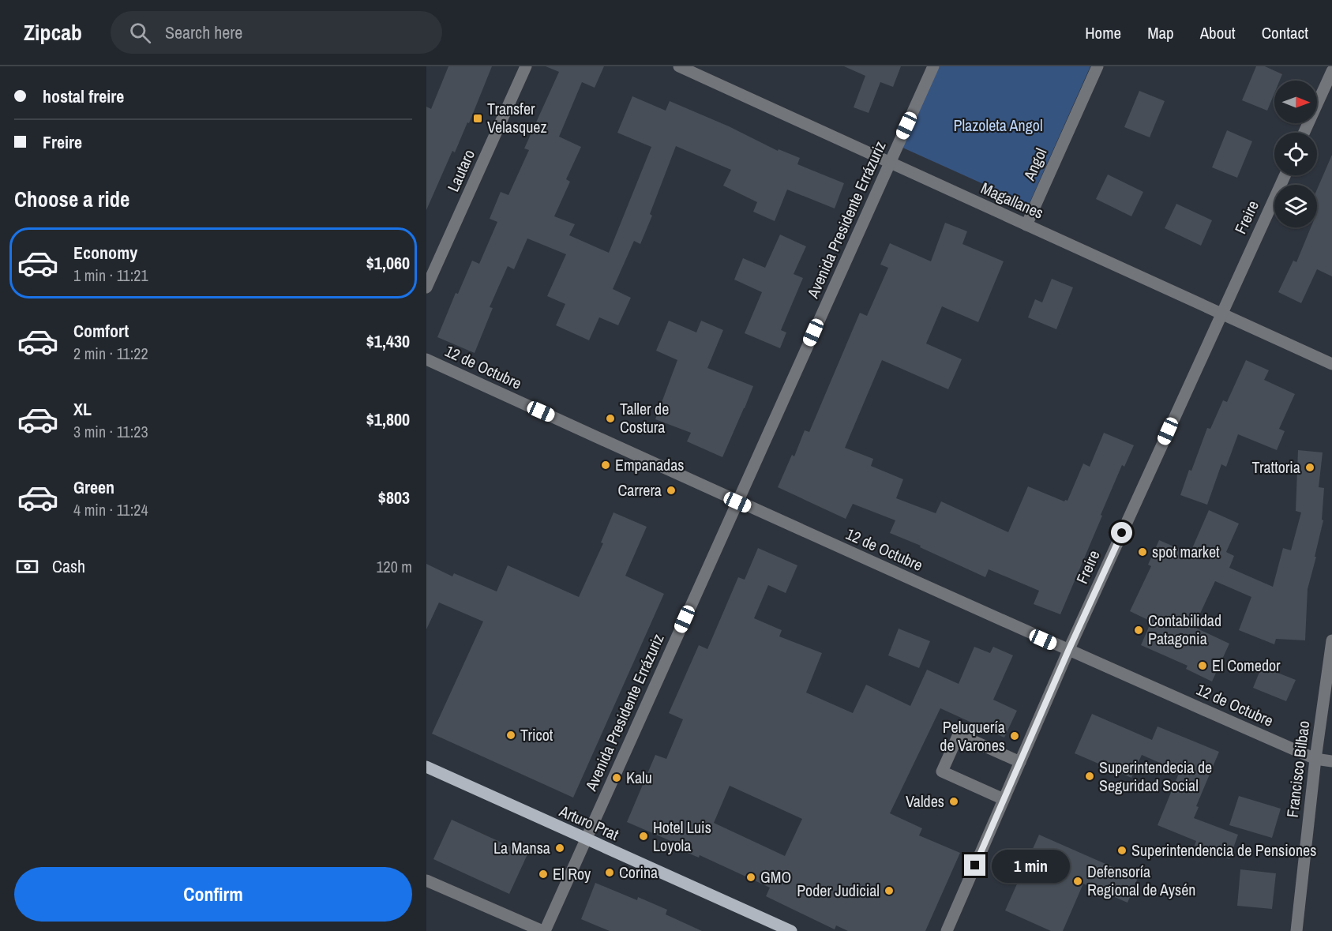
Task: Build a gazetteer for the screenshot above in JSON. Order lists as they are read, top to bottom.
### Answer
{
  "streets": {
    "main road": ["Arturo Prat"],
    "street": [
      "Angol",
      "Lautaro",
      "Magallanes",
      "Freire",
      "Avenida Presidente Errázuriz",
      "12 de Octubre",
      "Francisco Bilbao"
    ]
  },
  "crossings": [
    ["Angol", "Magallanes"],
    ["Magallanes", "Freire"],
    ["Magallanes", "Avenida Presidente Errázuriz"],
    ["Freire", "12 de Octubre"],
    ["Avenida Presidente Errázuriz", "12 de Octubre"],
    ["Avenida Presidente Errázuriz", "Arturo Prat"],
    ["12 de Octubre", "Francisco Bilbao"]
  ],
  "parks": ["Plazoleta Angol"],
  "places": {
    "transit": ["Transfer Velasquez"],
    "other": [
      "Taller de Costura",
      "Empanadas",
      "Trattoria",
      "Carrera",
      "spot market",
      "Contabilidad Patagonia",
      "El Comedor",
      "Tricot",
      "Peluquería de Varones",
      "Superintendecia de Seguridad Social",
      "Kalu",
      "Valdes",
      "Hotel Luis Loyola",
      "La Mansa",
      "Superintendencia de Pensiones",
      "Corina",
      "El Roy",
      "GMO",
      "Defensoría Regional de Aysén",
      "Poder Judicial"
    ]
  },
  "north": "right",
  "page": {
    "header": "Zipcab",
    "search": "Search here",
    "nav": [
      "Home",
      "Map",
      "About",
      "Contact"
    ],
    "banner": ["hostal freire", "Freire"],
    "heading": "Choose a ride",
    "list": [
      {
        "name": "Economy",
        "note": "1 min · 11:21",
        "value": "$1,060"
      },
      {
        "name": "Comfort",
        "note": "2 min · 11:22",
        "value": "$1,430"
      },
      {
        "name": "XL",
        "note": "3 min · 11:23",
        "value": "$1,800"
      },
      {
        "name": "Green",
        "note": "4 min · 11:24",
        "value": "$803"
      }
    ],
    "pay": ["Cash", "120 m"],
    "bubble": "1 min",
    "buttons": "Confirm"
  }
}
